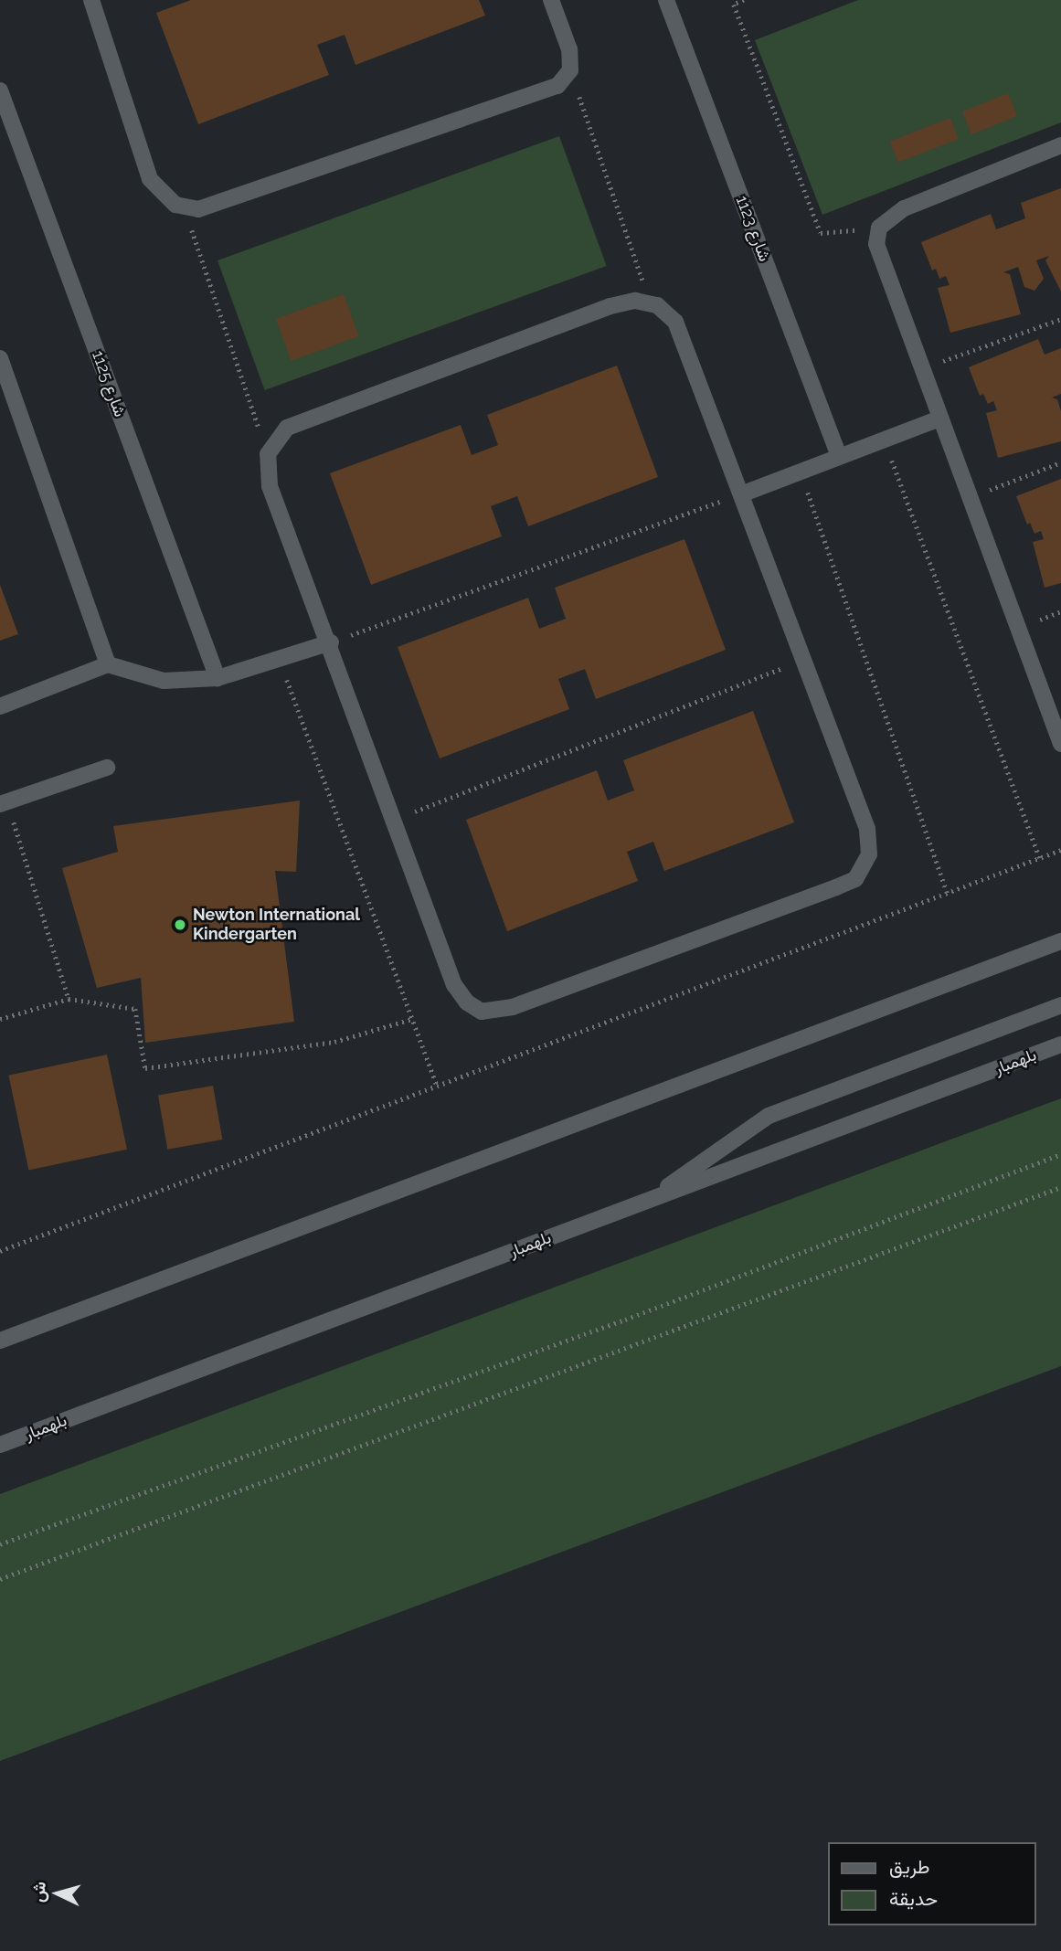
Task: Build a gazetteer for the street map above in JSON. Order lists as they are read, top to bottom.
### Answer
{
  "streets": {
    "street": ["شارع 1123", "شارع 1125", "بلهمبار"]
  },
  "places": ["Newton International Kindergarten"],
  "legend": ["طريق", "حديقة"],
  "north": "left"
}
